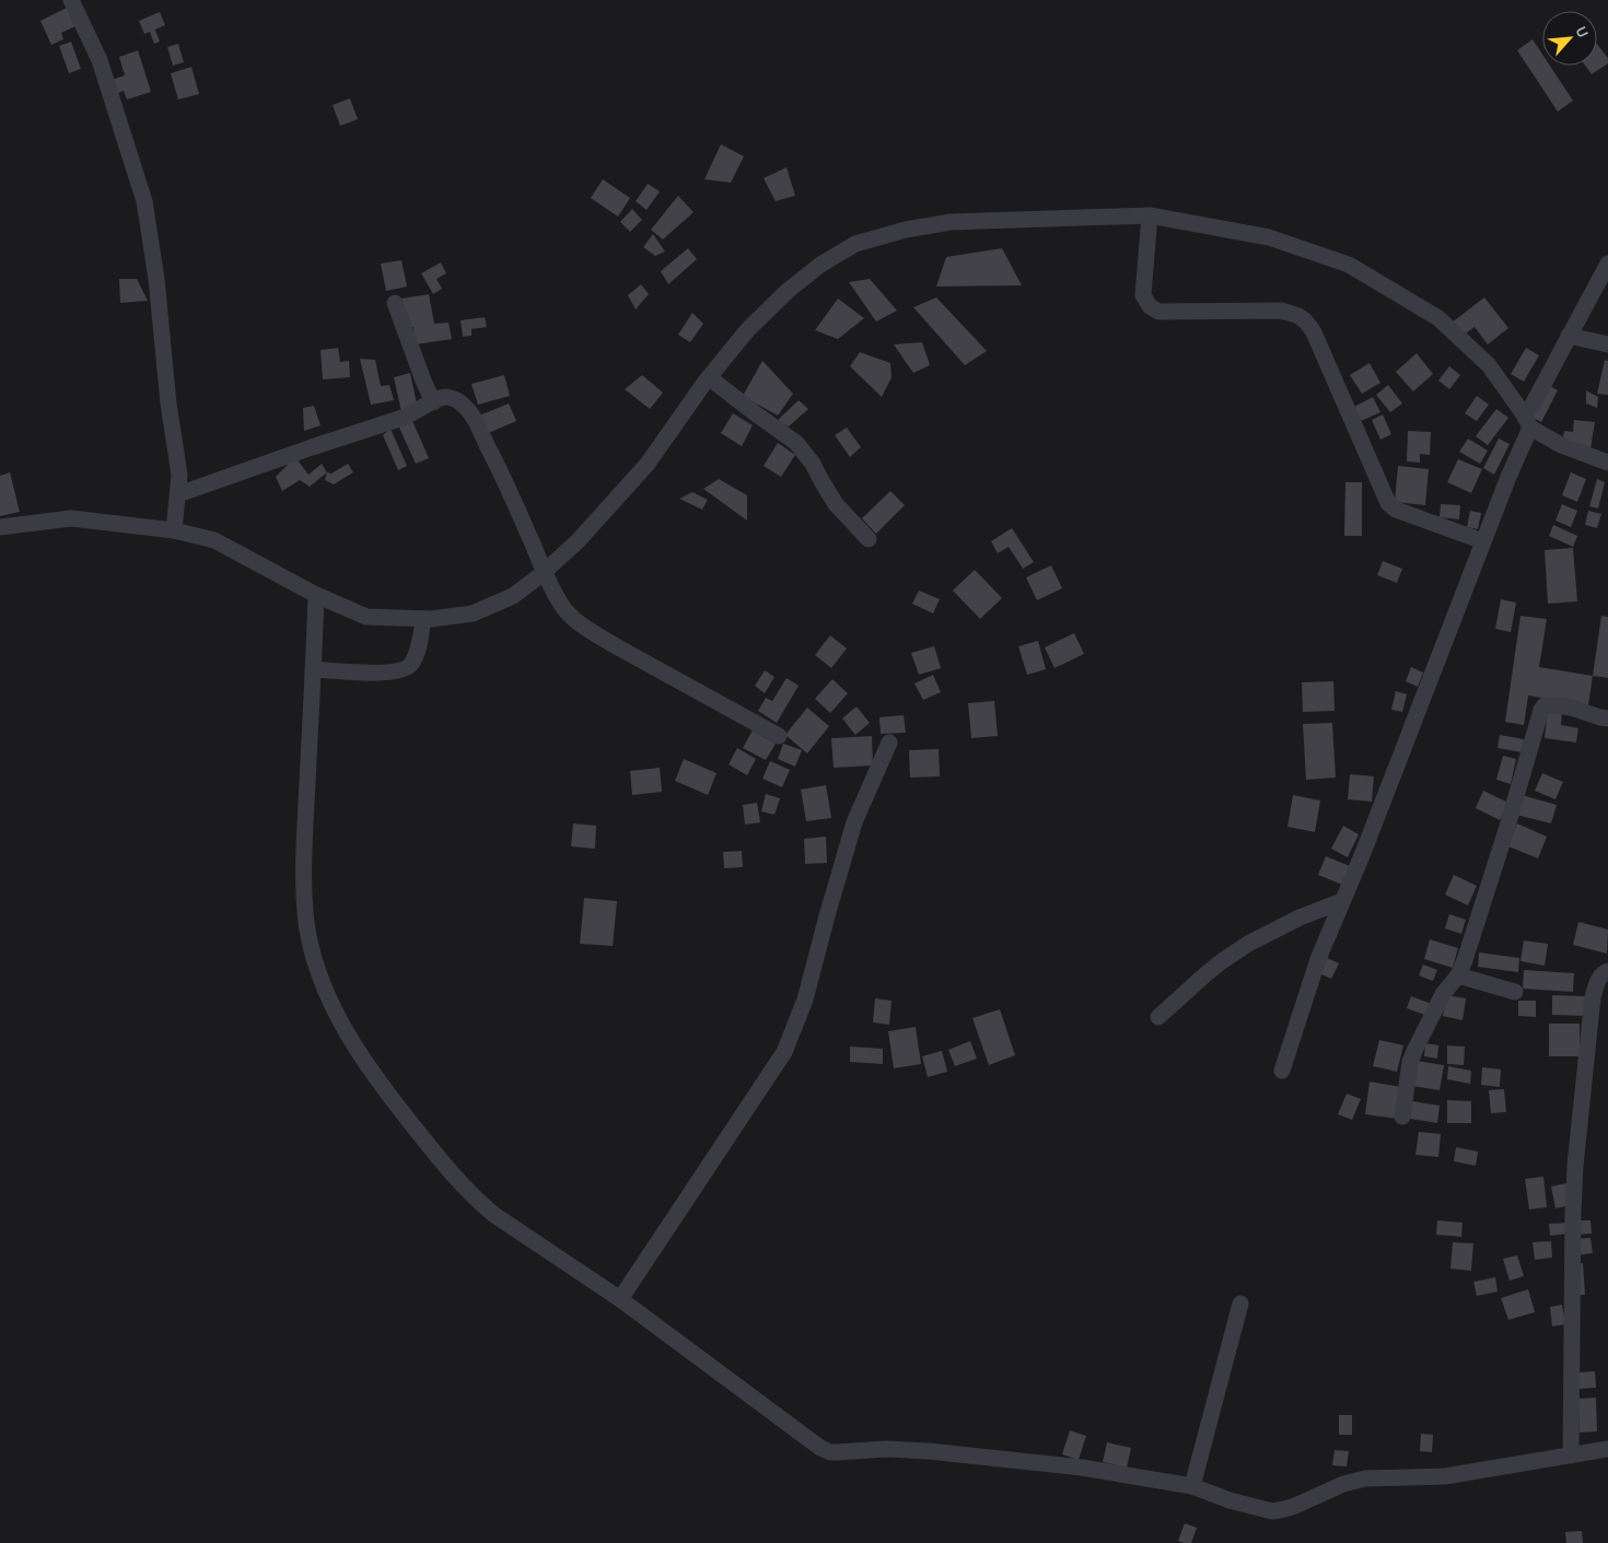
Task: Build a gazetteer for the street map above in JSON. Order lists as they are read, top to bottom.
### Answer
{
  "north": "top right"
}
